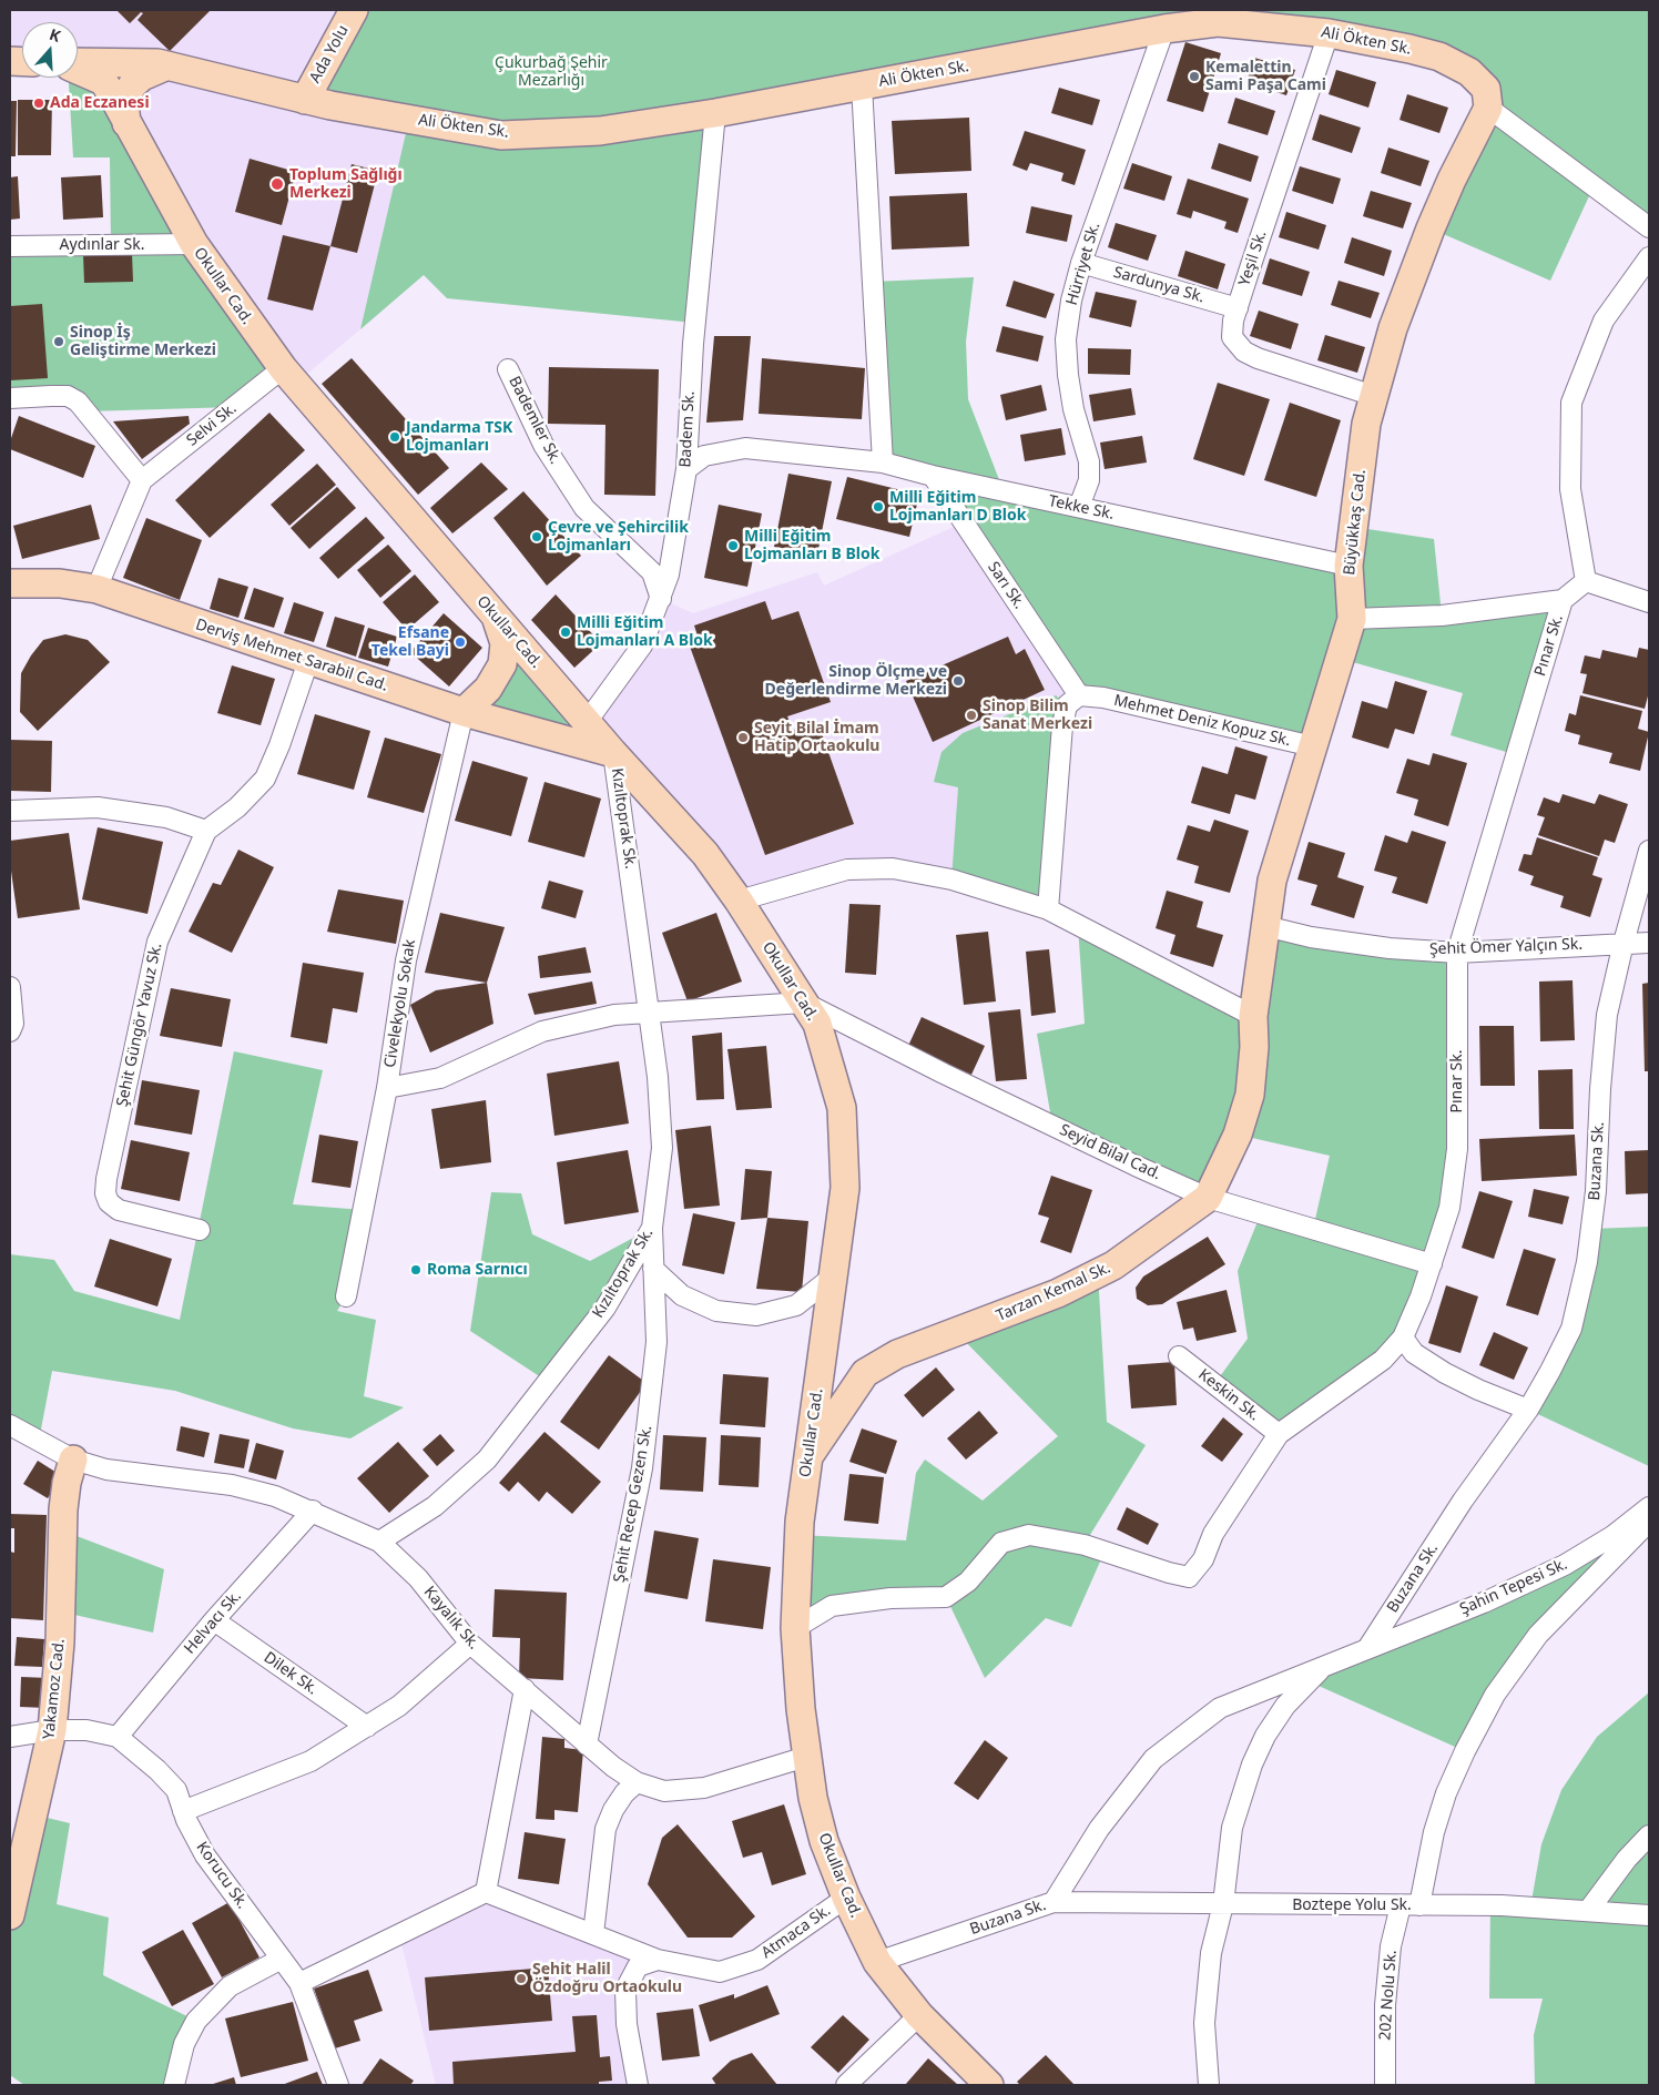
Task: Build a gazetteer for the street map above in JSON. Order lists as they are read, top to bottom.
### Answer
{
  "streets": {
    "street": [
      "Ali Ökten Sk.",
      "Ada Yolu",
      "Aydınlar Sk.",
      "Yeşil Sk.",
      "Hürriyet Sk.",
      "Sardunya Sk.",
      "Okullar Cad.",
      "Bademler Sk.",
      "Selvi Sk.",
      "Badem Sk.",
      "Tekke Sk.",
      "Büyükkaş Cad.",
      "Sarı Sk.",
      "Pınar Sk.",
      "Derviş Mehmet Sarabil Cad.",
      "Mehmet Deniz Kopuz Sk.",
      "Kızıltoprak Sk.",
      "Şehit Ömer Yalçın Sk.",
      "Civelekyolu Sokak",
      "Şehit Güngör Yavuz Sk.",
      "Seyid Bilal Cad.",
      "Buzana Sk.",
      "Tarzan Kemal Sk.",
      "Keskin Sk.",
      "Şehit Recep Gezen Sk.",
      "Şahin Tepesi Sk.",
      "Kayalık Sk.",
      "Helvacı Sk.",
      "Dilek Sk.",
      "Yakamoz Cad.",
      "Korucu Sk.",
      "Boztepe Yolu Sk.",
      "Atmaca Sk.",
      "202 Nolu Sk."
    ]
  },
  "crossings": [
    ["Ali Ökten Sk.", "Ada Yolu"],
    ["Ali Ökten Sk.", "Yeşil Sk."],
    ["Ali Ökten Sk.", "Hürriyet Sk."],
    ["Ali Ökten Sk.", "Badem Sk."],
    ["Ali Ökten Sk.", "Büyükkaş Cad."],
    ["Aydınlar Sk.", "Okullar Cad."],
    ["Yeşil Sk.", "Sardunya Sk."],
    ["Yeşil Sk.", "Büyükkaş Cad."],
    ["Hürriyet Sk.", "Sardunya Sk."],
    ["Hürriyet Sk.", "Tekke Sk."],
    ["Okullar Cad.", "Selvi Sk."],
    ["Okullar Cad.", "Badem Sk."],
    ["Okullar Cad.", "Pınar Sk."],
    ["Okullar Cad.", "Derviş Mehmet Sarabil Cad."],
    ["Okullar Cad.", "Kızıltoprak Sk."],
    ["Okullar Cad.", "Seyid Bilal Cad."],
    ["Okullar Cad.", "Buzana Sk."],
    ["Okullar Cad.", "Tarzan Kemal Sk."],
    ["Okullar Cad.", "Kayalık Sk."],
    ["Okullar Cad.", "Atmaca Sk."],
    ["Bademler Sk.", "Badem Sk."],
    ["Selvi Sk.", "Derviş Mehmet Sarabil Cad."],
    ["Badem Sk.", "Tekke Sk."],
    ["Tekke Sk.", "Büyükkaş Cad."],
    ["Tekke Sk.", "Sarı Sk."],
    ["Büyükkaş Cad.", "Mehmet Deniz Kopuz Sk."],
    ["Büyükkaş Cad.", "Şehit Ömer Yalçın Sk."],
    ["Büyükkaş Cad.", "Tarzan Kemal Sk."],
    ["Sarı Sk.", "Mehmet Deniz Kopuz Sk."],
    ["Pınar Sk.", "Şehit Ömer Yalçın Sk."],
    ["Pınar Sk.", "Seyid Bilal Cad."],
    ["Pınar Sk.", "Keskin Sk."],
    ["Derviş Mehmet Sarabil Cad.", "Kızıltoprak Sk."],
    ["Derviş Mehmet Sarabil Cad.", "Civelekyolu Sokak"],
    ["Derviş Mehmet Sarabil Cad.", "Şehit Güngör Yavuz Sk."],
    ["Kızıltoprak Sk.", "Şehit Recep Gezen Sk."],
    ["Kızıltoprak Sk.", "Kayalık Sk."],
    ["Şehit Ömer Yalçın Sk.", "Buzana Sk."],
    ["Seyid Bilal Cad.", "Tarzan Kemal Sk."],
    ["Buzana Sk.", "Şahin Tepesi Sk."],
    ["Buzana Sk.", "Boztepe Yolu Sk."],
    ["Şehit Recep Gezen Sk.", "Kayalık Sk."],
    ["Kayalık Sk.", "Helvacı Sk."],
    ["Kayalık Sk.", "Yakamoz Cad."],
    ["Helvacı Sk.", "Dilek Sk."],
    ["Helvacı Sk.", "Korucu Sk."],
    ["Yakamoz Cad.", "Korucu Sk."],
    ["Boztepe Yolu Sk.", "202 Nolu Sk."]
  ],
  "parks": ["Çukurbağ Şehir Mezarlığı"],
  "places": [
    "Kemalettin Sami Paşa Cami",
    "Ada Eczanesi",
    "Toplum Sağlığı Merkezi",
    "Sinop İş Geliştirme Merkezi",
    "Jandarma TSK Lojmanları",
    "Milli Eğitim Lojmanları D Blok",
    "Çevre ve Şehircilik Lojmanları",
    "Milli Eğitim Lojmanları B Blok",
    "Milli Eğitim Lojmanları A Blok",
    "Efsane Tekel Bayi",
    "Sinop Ölçme ve Değerlendirme Merkezi",
    "Sinop Bilim Sanat Merkezi",
    "Seyit Bilal İmam Hatip Ortaokulu",
    "Roma Sarnıcı",
    "Şehit Halil Özdoğru Ortaokulu"
  ],
  "north": "top"
}
